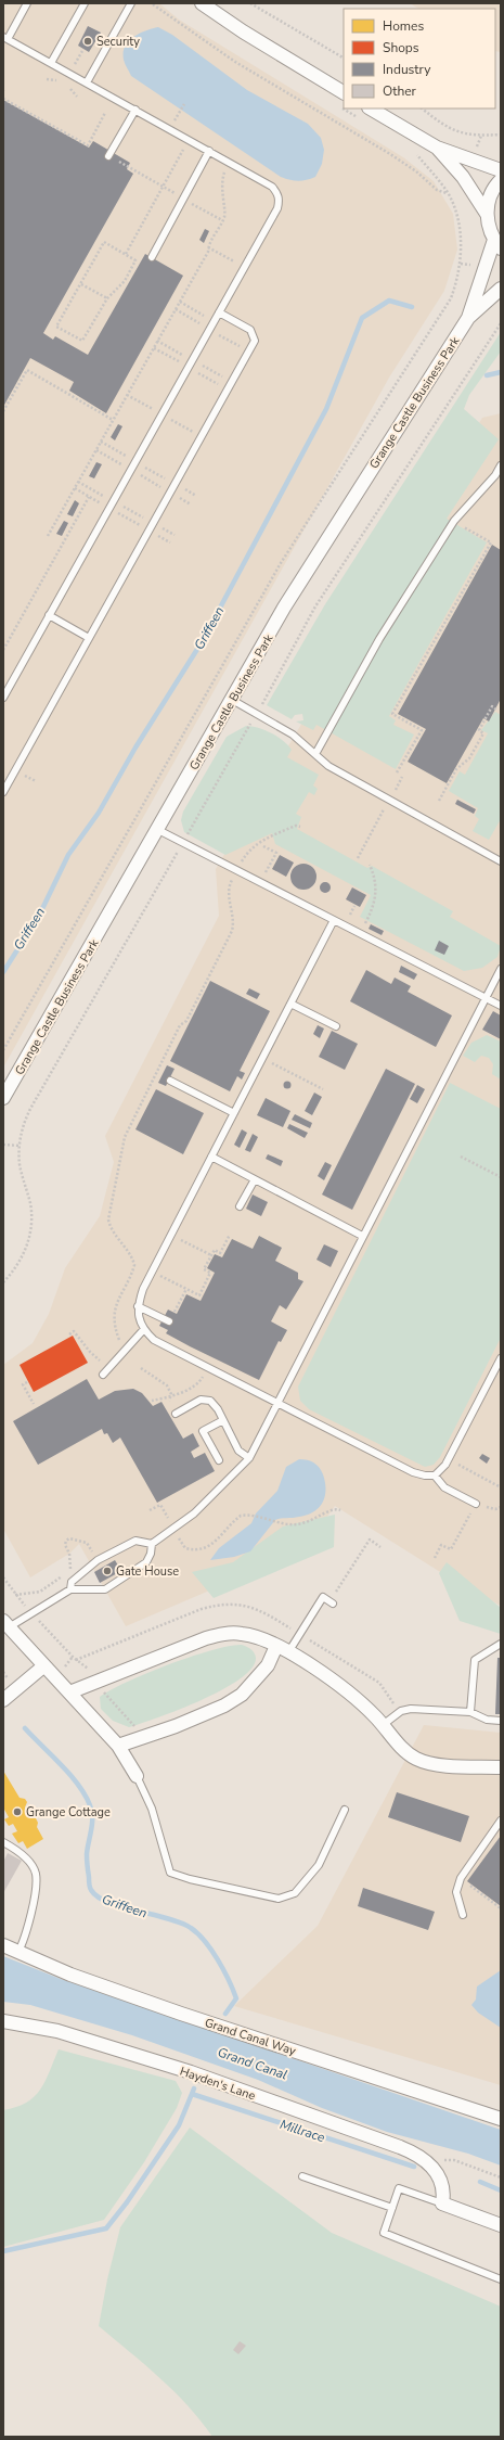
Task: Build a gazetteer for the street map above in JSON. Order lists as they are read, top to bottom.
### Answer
{
  "streets": {
    "street": ["Grange Castle Business Park", "Grand Canal Way", "Hayden's Lane"]
  },
  "water": ["Griffeen", "Grand Canal", "Millrace"],
  "places": ["Security", "Gate House", "Grange Cottage"],
  "legend": [
    "Homes",
    "Shops",
    "Industry",
    "Other"
  ]
}
